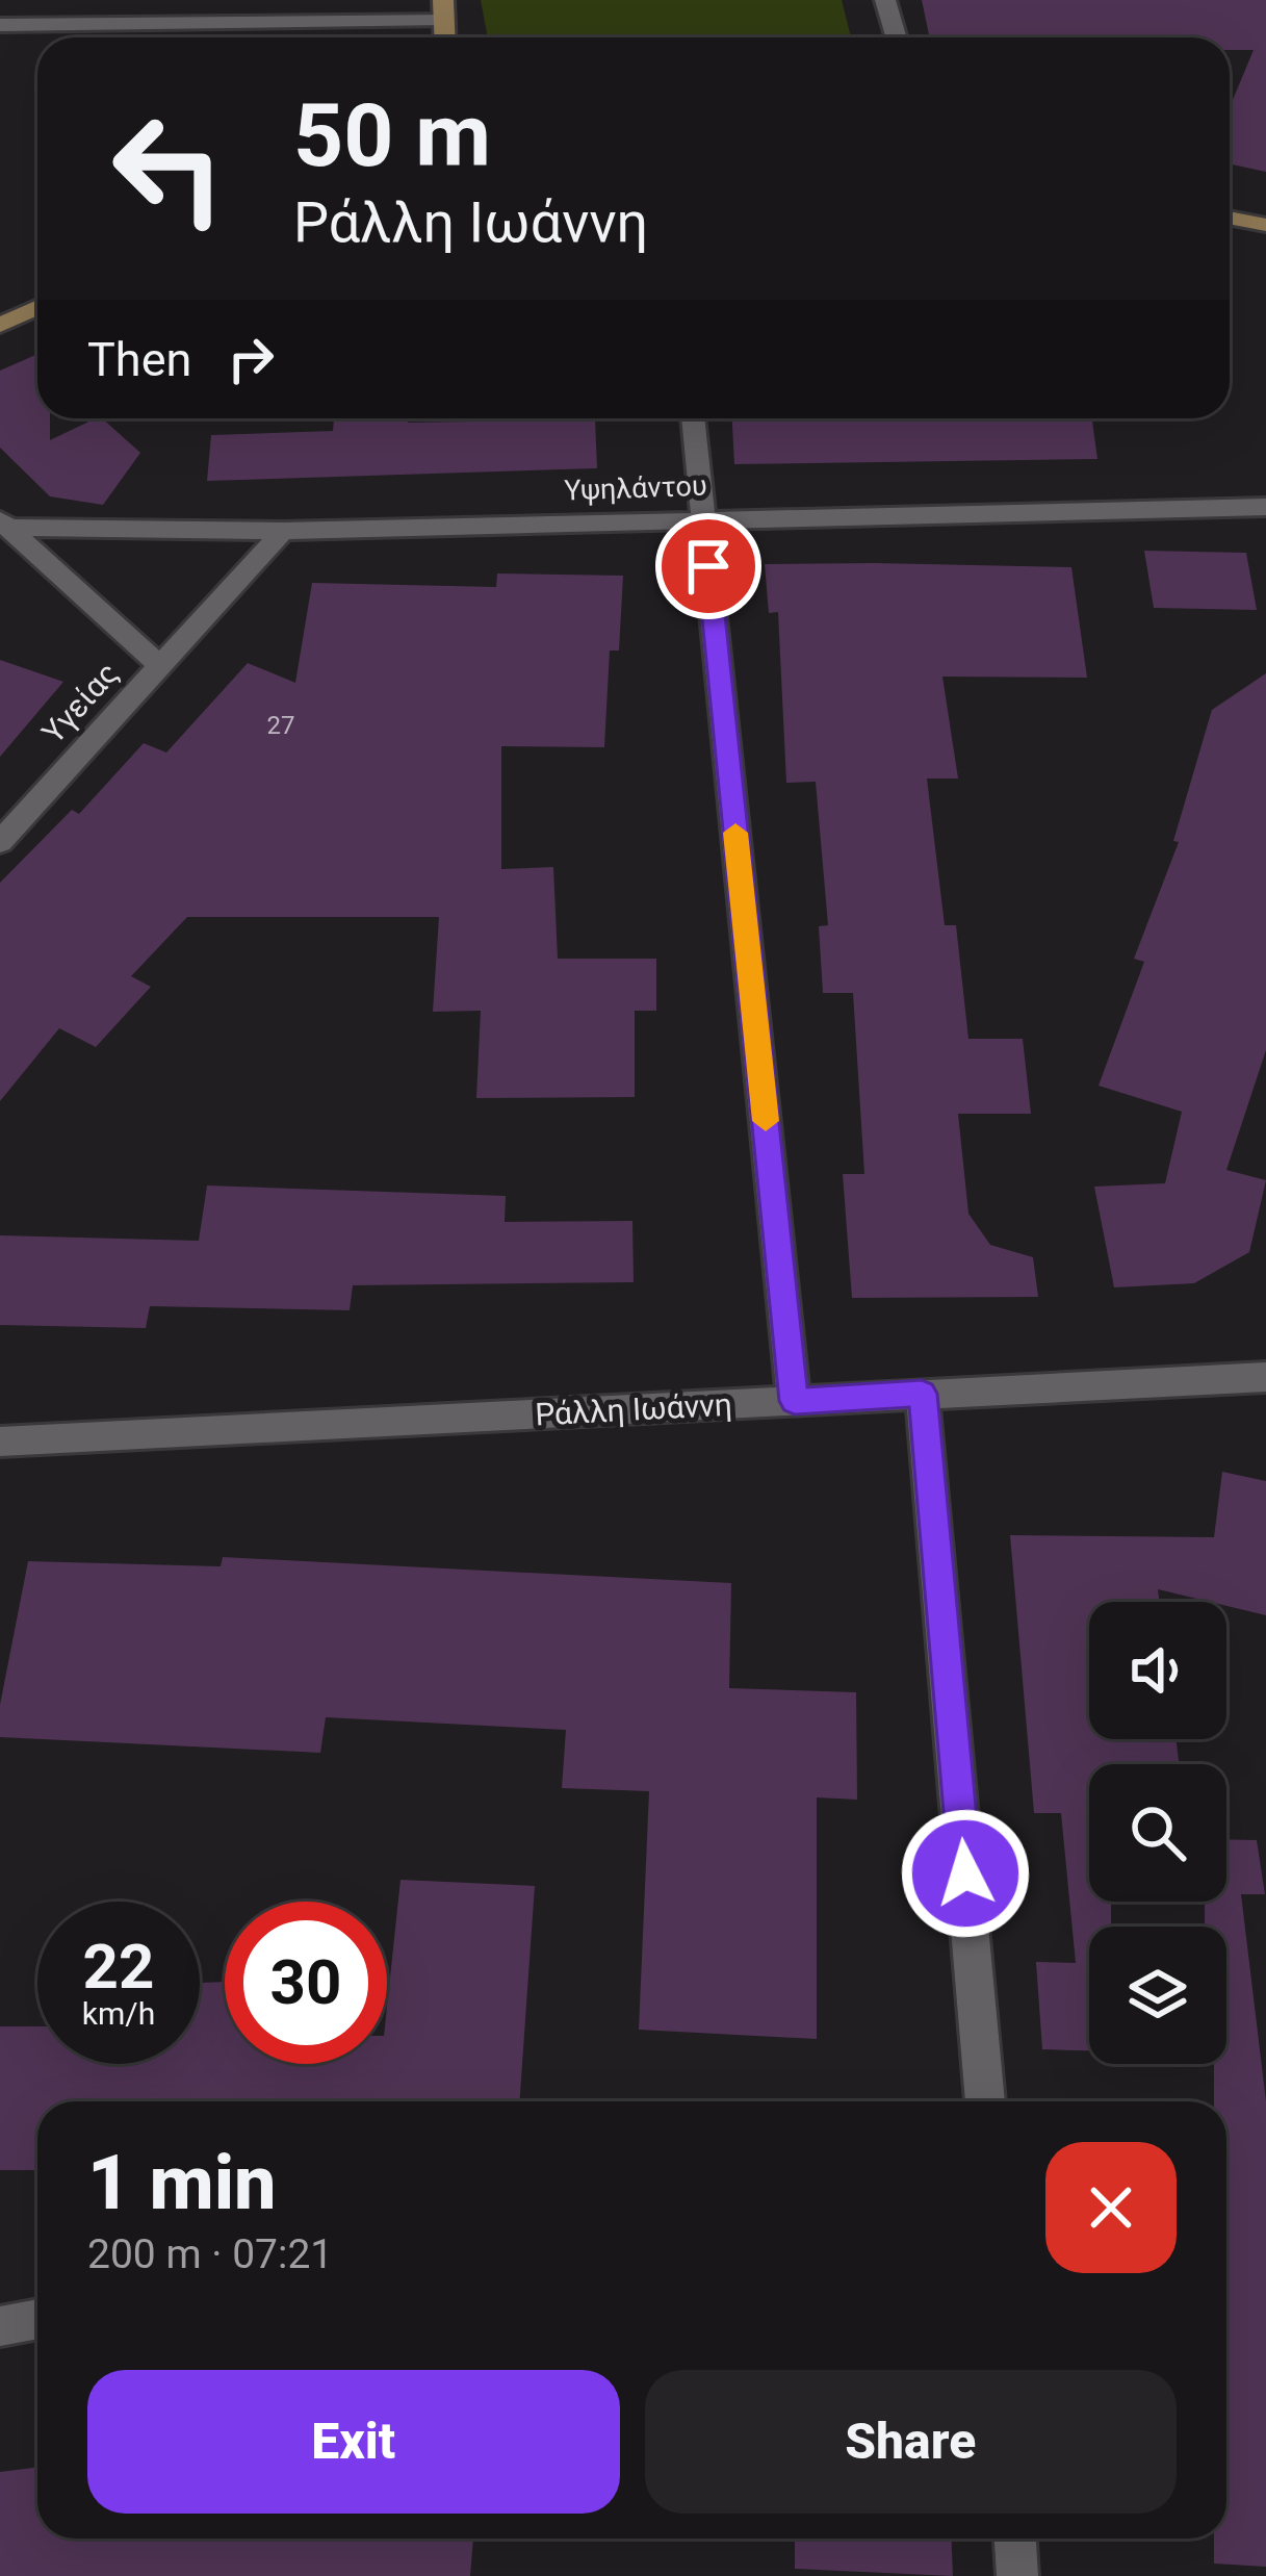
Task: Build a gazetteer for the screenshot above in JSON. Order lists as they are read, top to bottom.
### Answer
{
  "streets": {
    "street": ["Υψηλάντου", "Υγείας", "Ράλλη Ιωάννη"]
  },
  "crossings": [
    ["Υψηλάντου", "Υγείας"]
  ],
  "house_numbers": ["27"],
  "page": {
    "turn": ["50 m", "Ράλλη Ιωάννη"],
    "then": "Then",
    "speed": "22 km/h",
    "limit": "30",
    "heading": ["1 min", "200 m · 07:21"],
    "buttons": ["Exit", "Share"]
  }
}
